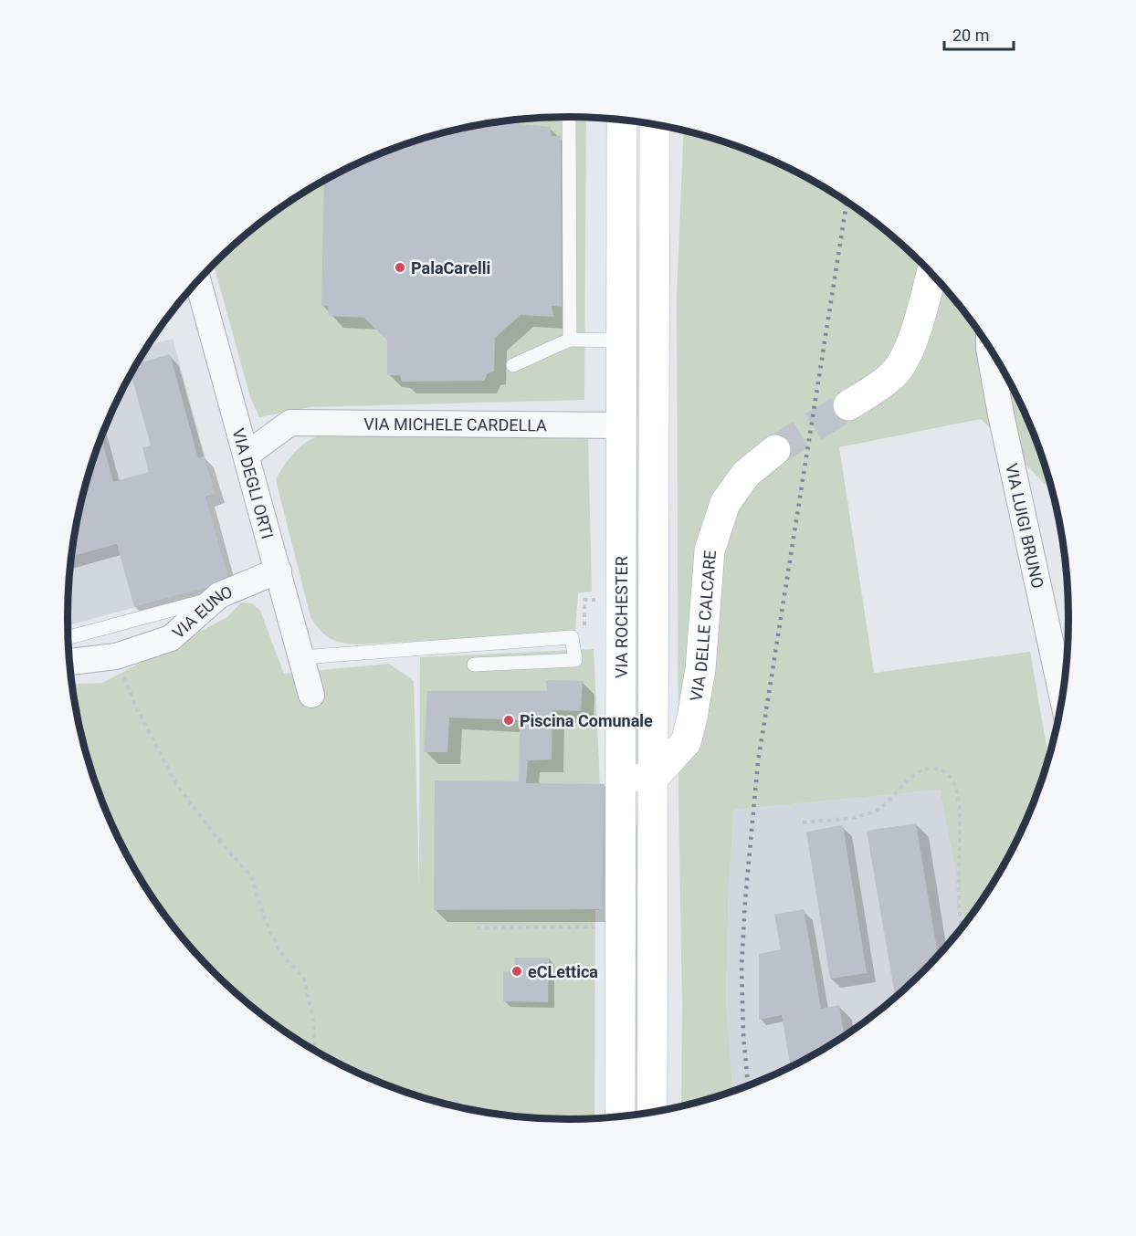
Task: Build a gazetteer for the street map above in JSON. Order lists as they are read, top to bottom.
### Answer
{
  "streets": {
    "main road": ["VIA ROCHESTER", "VIA DELLE CALCARE"],
    "street": [
      "VIA MICHELE CARDELLA",
      "VIA DEGLI ORTI",
      "VIA LUIGI BRUNO",
      "VIA EUNO"
    ]
  },
  "crossings": [
    ["VIA MICHELE CARDELLA", "VIA DEGLI ORTI"],
    ["VIA MICHELE CARDELLA", "VIA ROCHESTER"],
    ["VIA DEGLI ORTI", "VIA EUNO"],
    ["VIA ROCHESTER", "VIA DELLE CALCARE"]
  ],
  "places": ["PalaCarelli", "Piscina Comunale", "eCLettica"],
  "scale_bar": "20 m"
}
